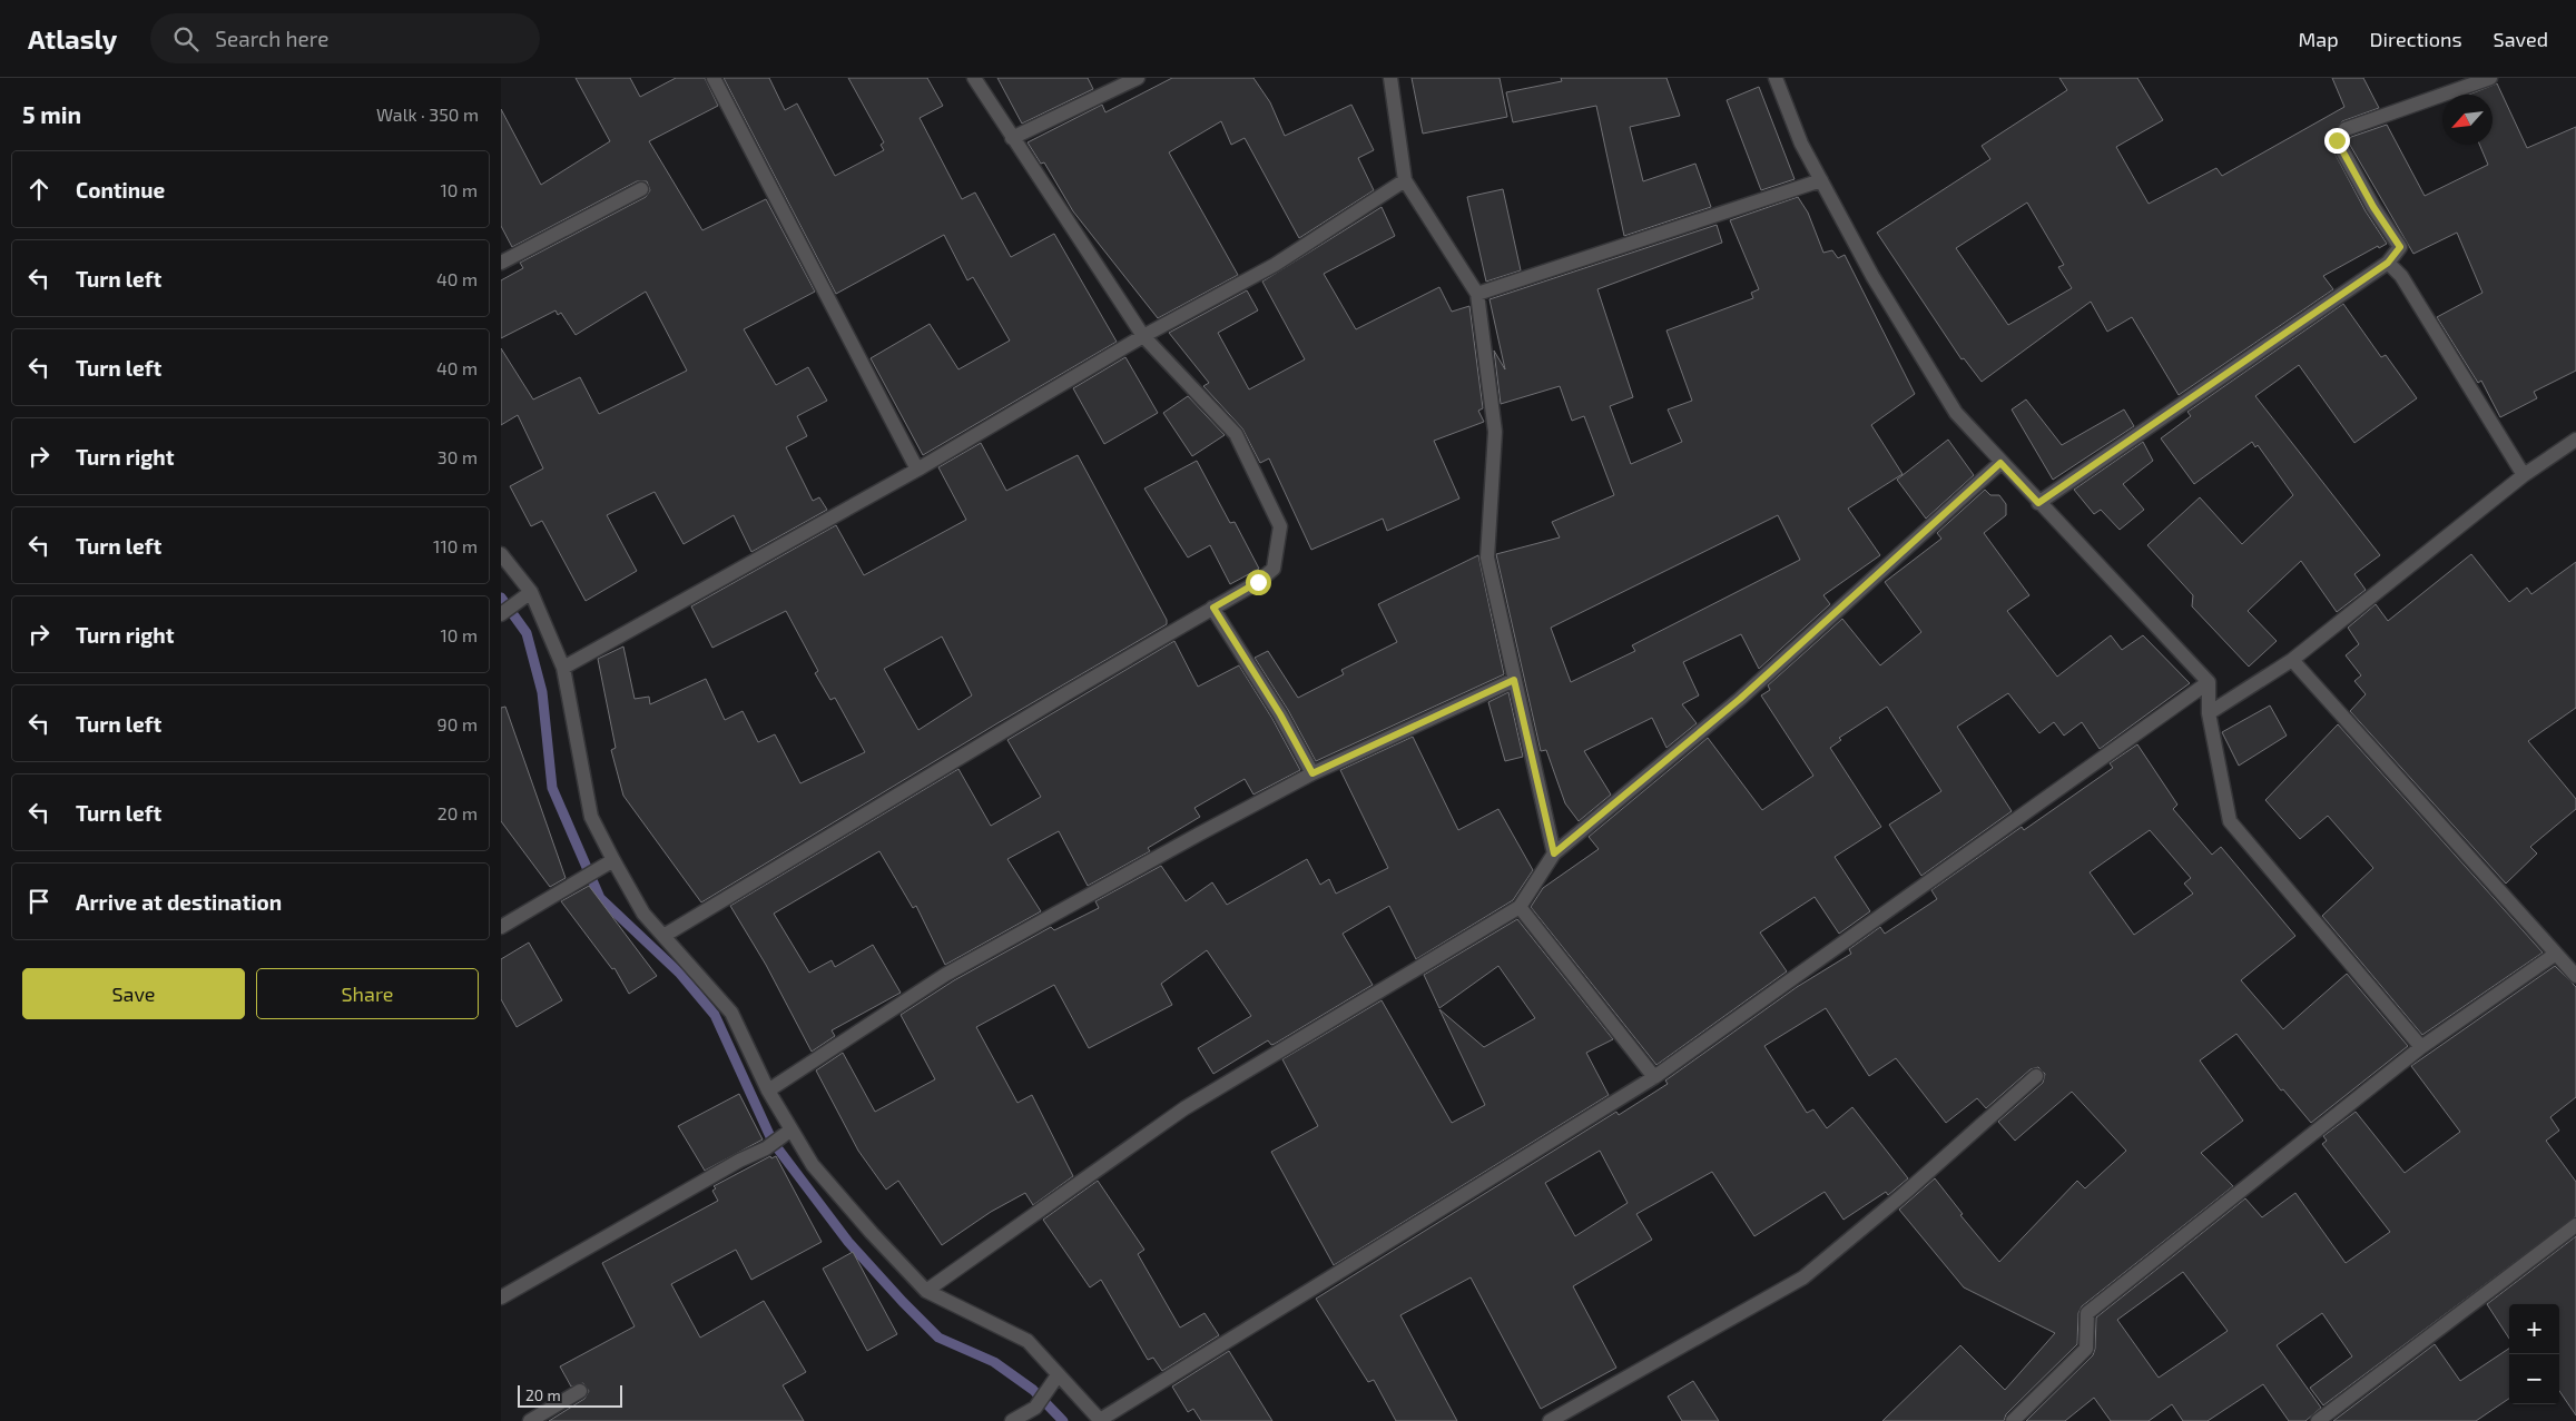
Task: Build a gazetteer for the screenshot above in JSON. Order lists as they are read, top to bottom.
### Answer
{
  "scale_bar": "20 m",
  "north": "bottom left",
  "page": {
    "header": "Atlasly",
    "search": "Search here",
    "nav": ["Map", "Directions", "Saved"],
    "heading": ["5 min", "Walk · 350 m"],
    "list": [
      ["Continue", "10 m"],
      ["Turn left", "40 m"],
      ["Turn left", "40 m"],
      ["Turn right", "30 m"],
      ["Turn left", "110 m"],
      ["Turn right", "10 m"],
      ["Turn left", "90 m"],
      ["Turn left", "20 m"],
      "Arrive at destination"
    ],
    "buttons": ["Save", "Share"],
    "map_buttons": ["+", "−"],
    "scale": "20 m"
  }
}
